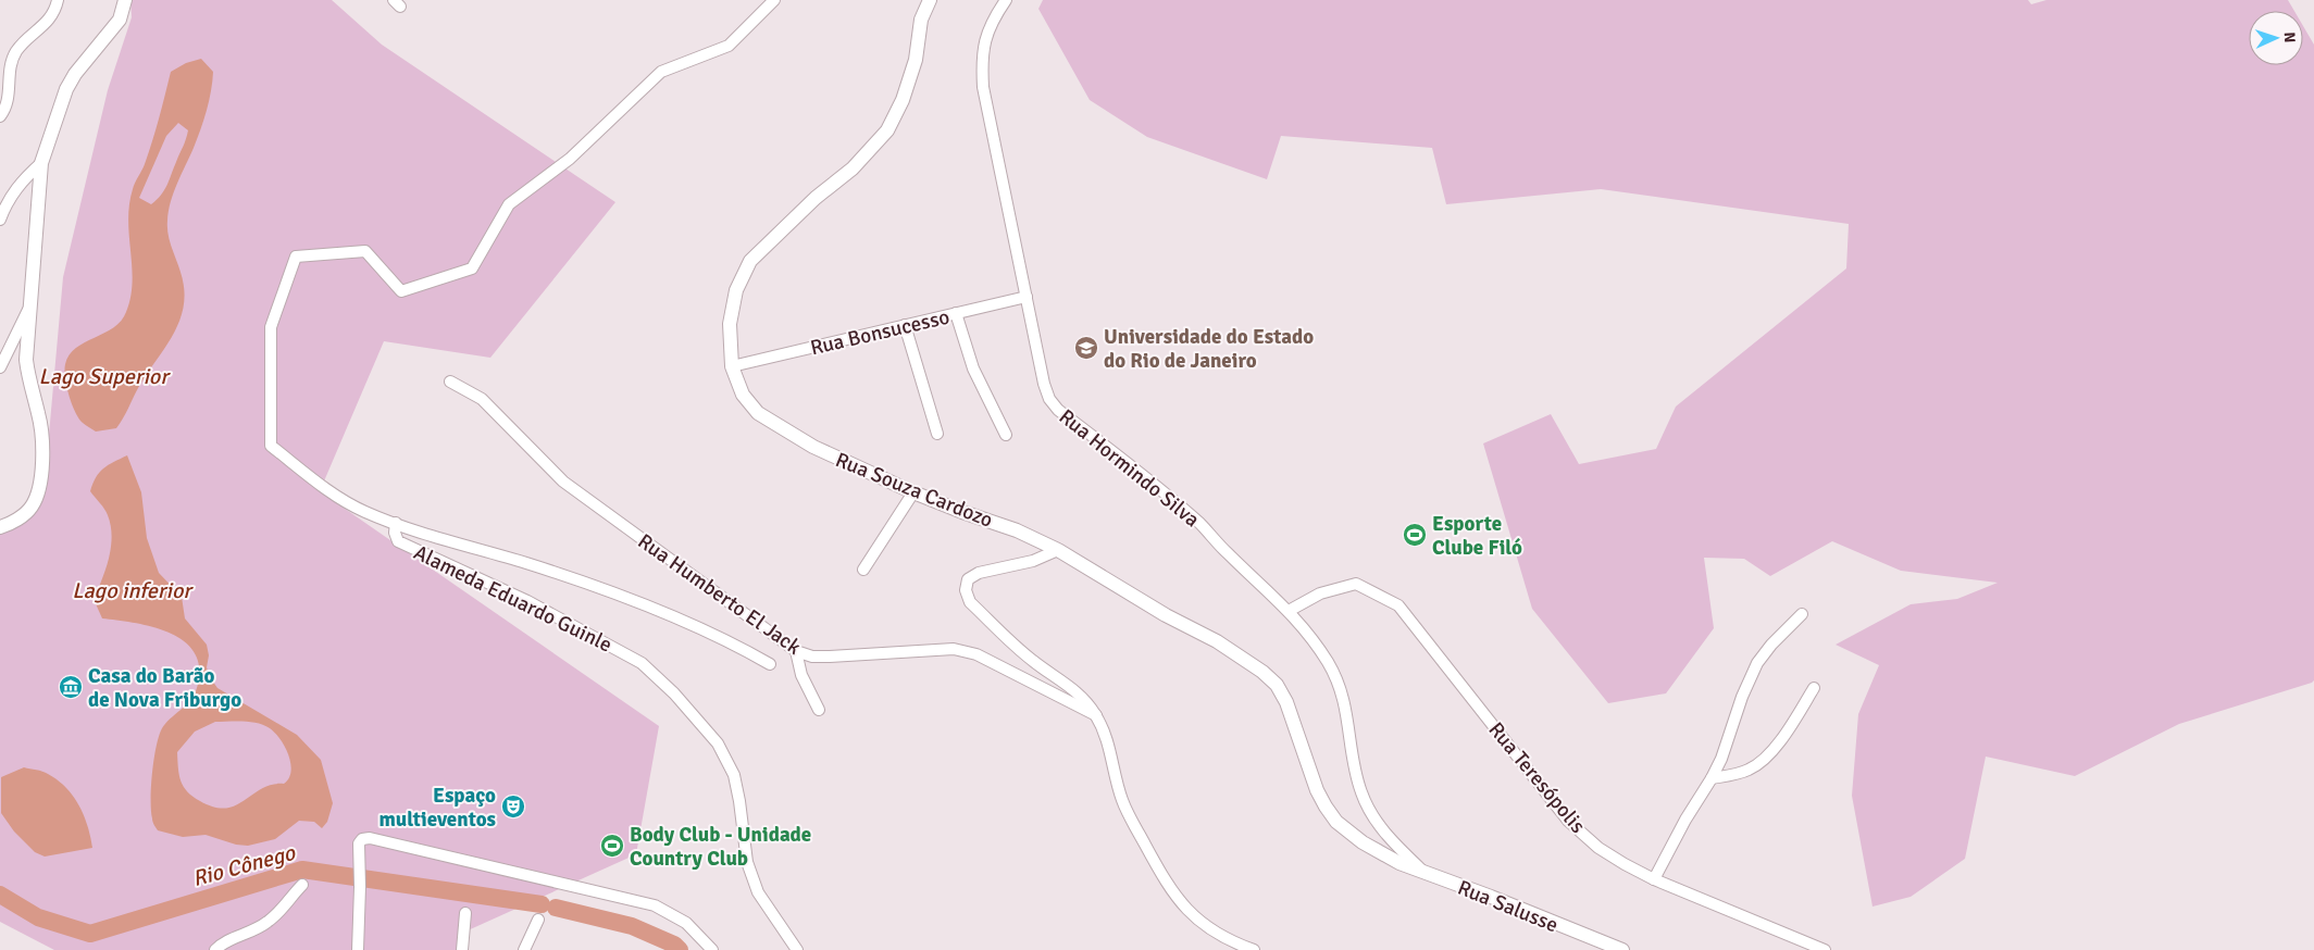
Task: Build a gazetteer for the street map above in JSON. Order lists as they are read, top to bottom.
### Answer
{
  "streets": {
    "street": [
      "Rua Bonsucesso",
      "Rua Hormindo Silva",
      "Rua Souza Cardozo",
      "Rua Humberto El Jack",
      "Alameda Eduardo Guinle",
      "Rua Teresópolis",
      "Rua Salusse"
    ]
  },
  "crossings": [
    ["Rua Bonsucesso", "Rua Hormindo Silva"],
    ["Rua Bonsucesso", "Rua Souza Cardozo"],
    ["Rua Hormindo Silva", "Rua Souza Cardozo"],
    ["Rua Hormindo Silva", "Rua Teresópolis"],
    ["Rua Hormindo Silva", "Rua Salusse"],
    ["Rua Souza Cardozo", "Rua Salusse"]
  ],
  "water": ["Lago Superior", "Lago inferior", "Rio Cônego"],
  "places": {
    "school or university": ["Universidade do Estado do Rio de Janeiro"],
    "sports": ["Esporte Clube Filó", "Body Club - Unidade Country Club"],
    "museum": ["Casa do Barão de Nova Friburgo"],
    "theatre": ["Espaço multieventos"]
  },
  "north": "right"
}
